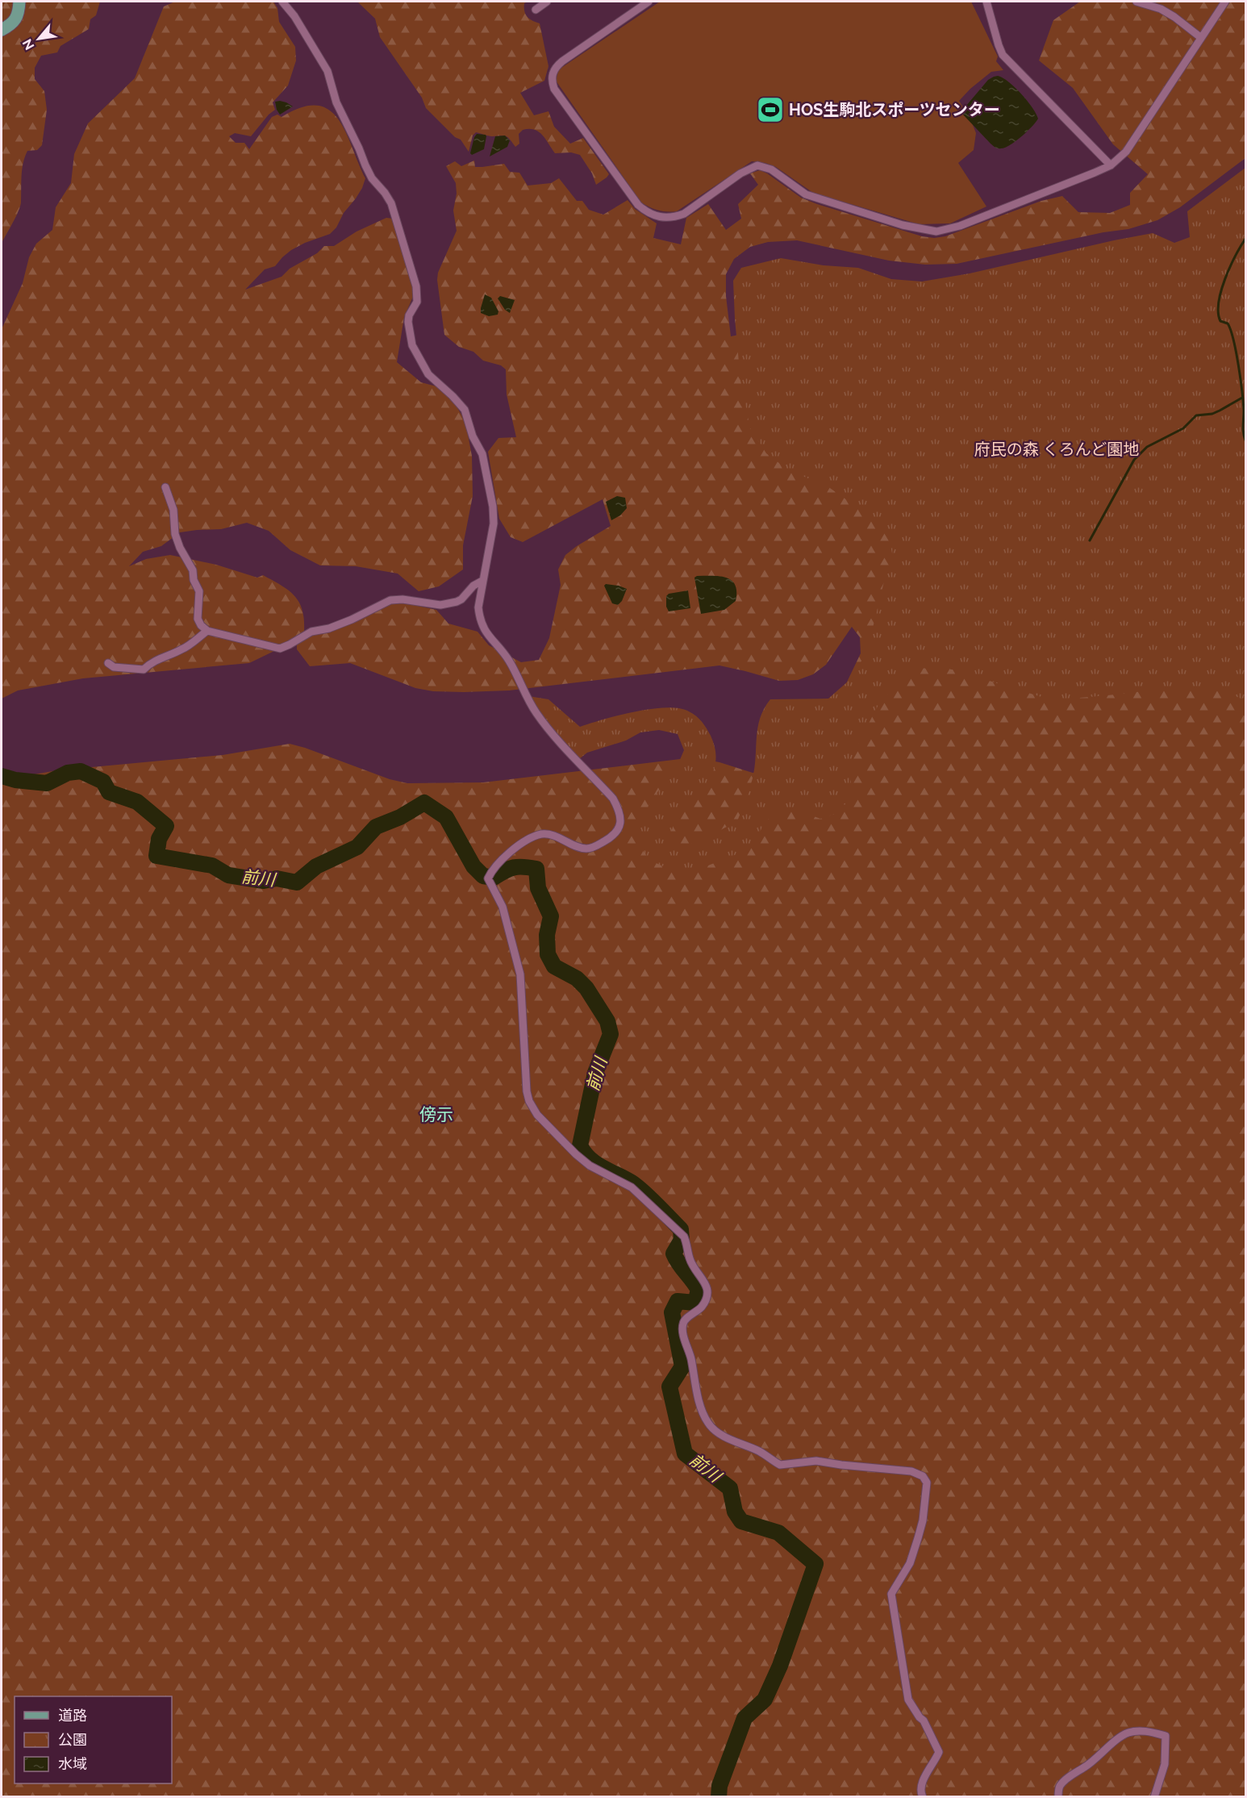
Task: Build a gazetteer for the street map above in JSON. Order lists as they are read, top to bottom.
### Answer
{
  "districts": ["傍示"],
  "water": ["前川"],
  "parks": ["府民の森 くろんど園地"],
  "places": {
    "sports": ["HOS生駒北スポーツセンター"]
  },
  "legend": ["道路", "公園", "水域"],
  "north": "bottom left"
}
